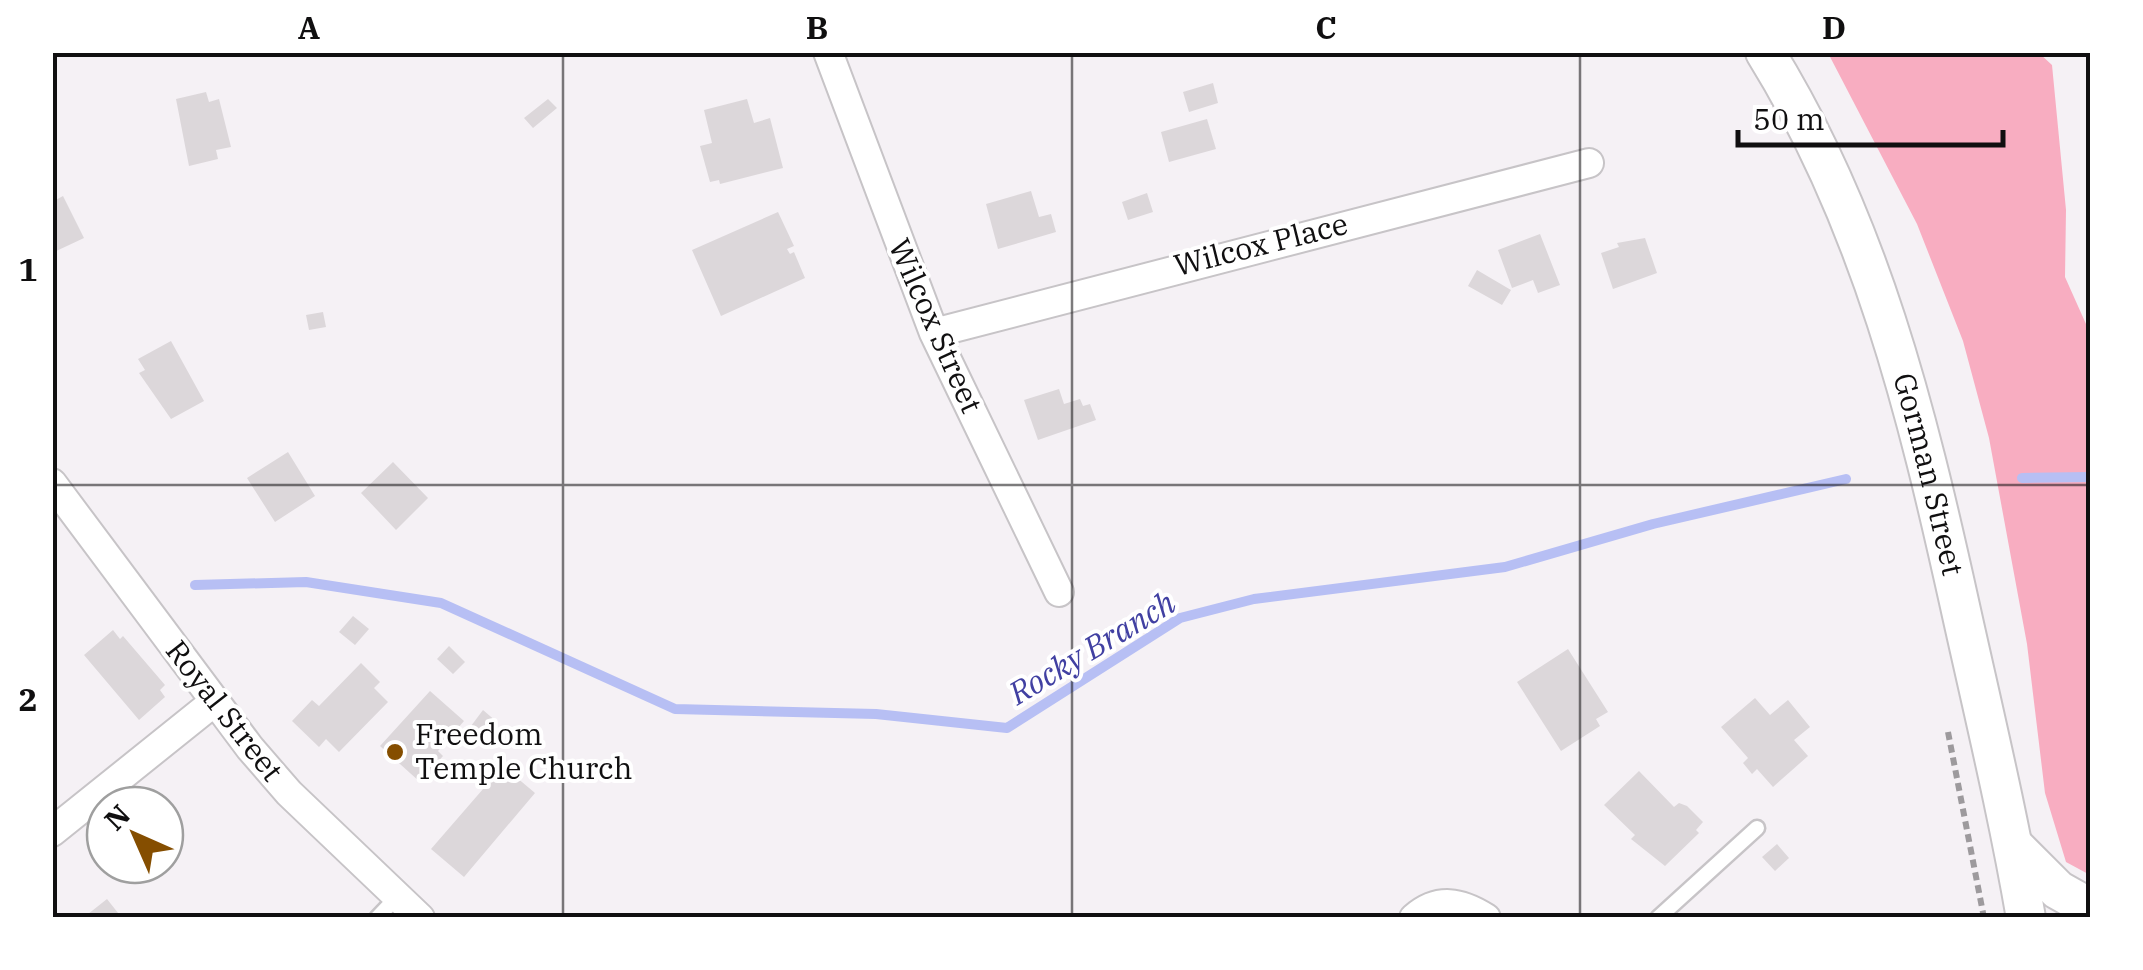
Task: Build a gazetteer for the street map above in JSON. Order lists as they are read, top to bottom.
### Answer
{
  "streets": {
    "main road": ["Gorman Street"],
    "street": ["Wilcox Place", "Wilcox Street", "Royal Street"]
  },
  "crossings": [
    ["Wilcox Place", "Wilcox Street"]
  ],
  "water": ["Rocky Branch"],
  "places": ["Freedom Temple Church"],
  "scale_bar": "50 m",
  "north": "top left",
  "grid": {
    "columns": [
      "A",
      "B",
      "C",
      "D"
    ],
    "rows": ["1", "2"]
  }
}
